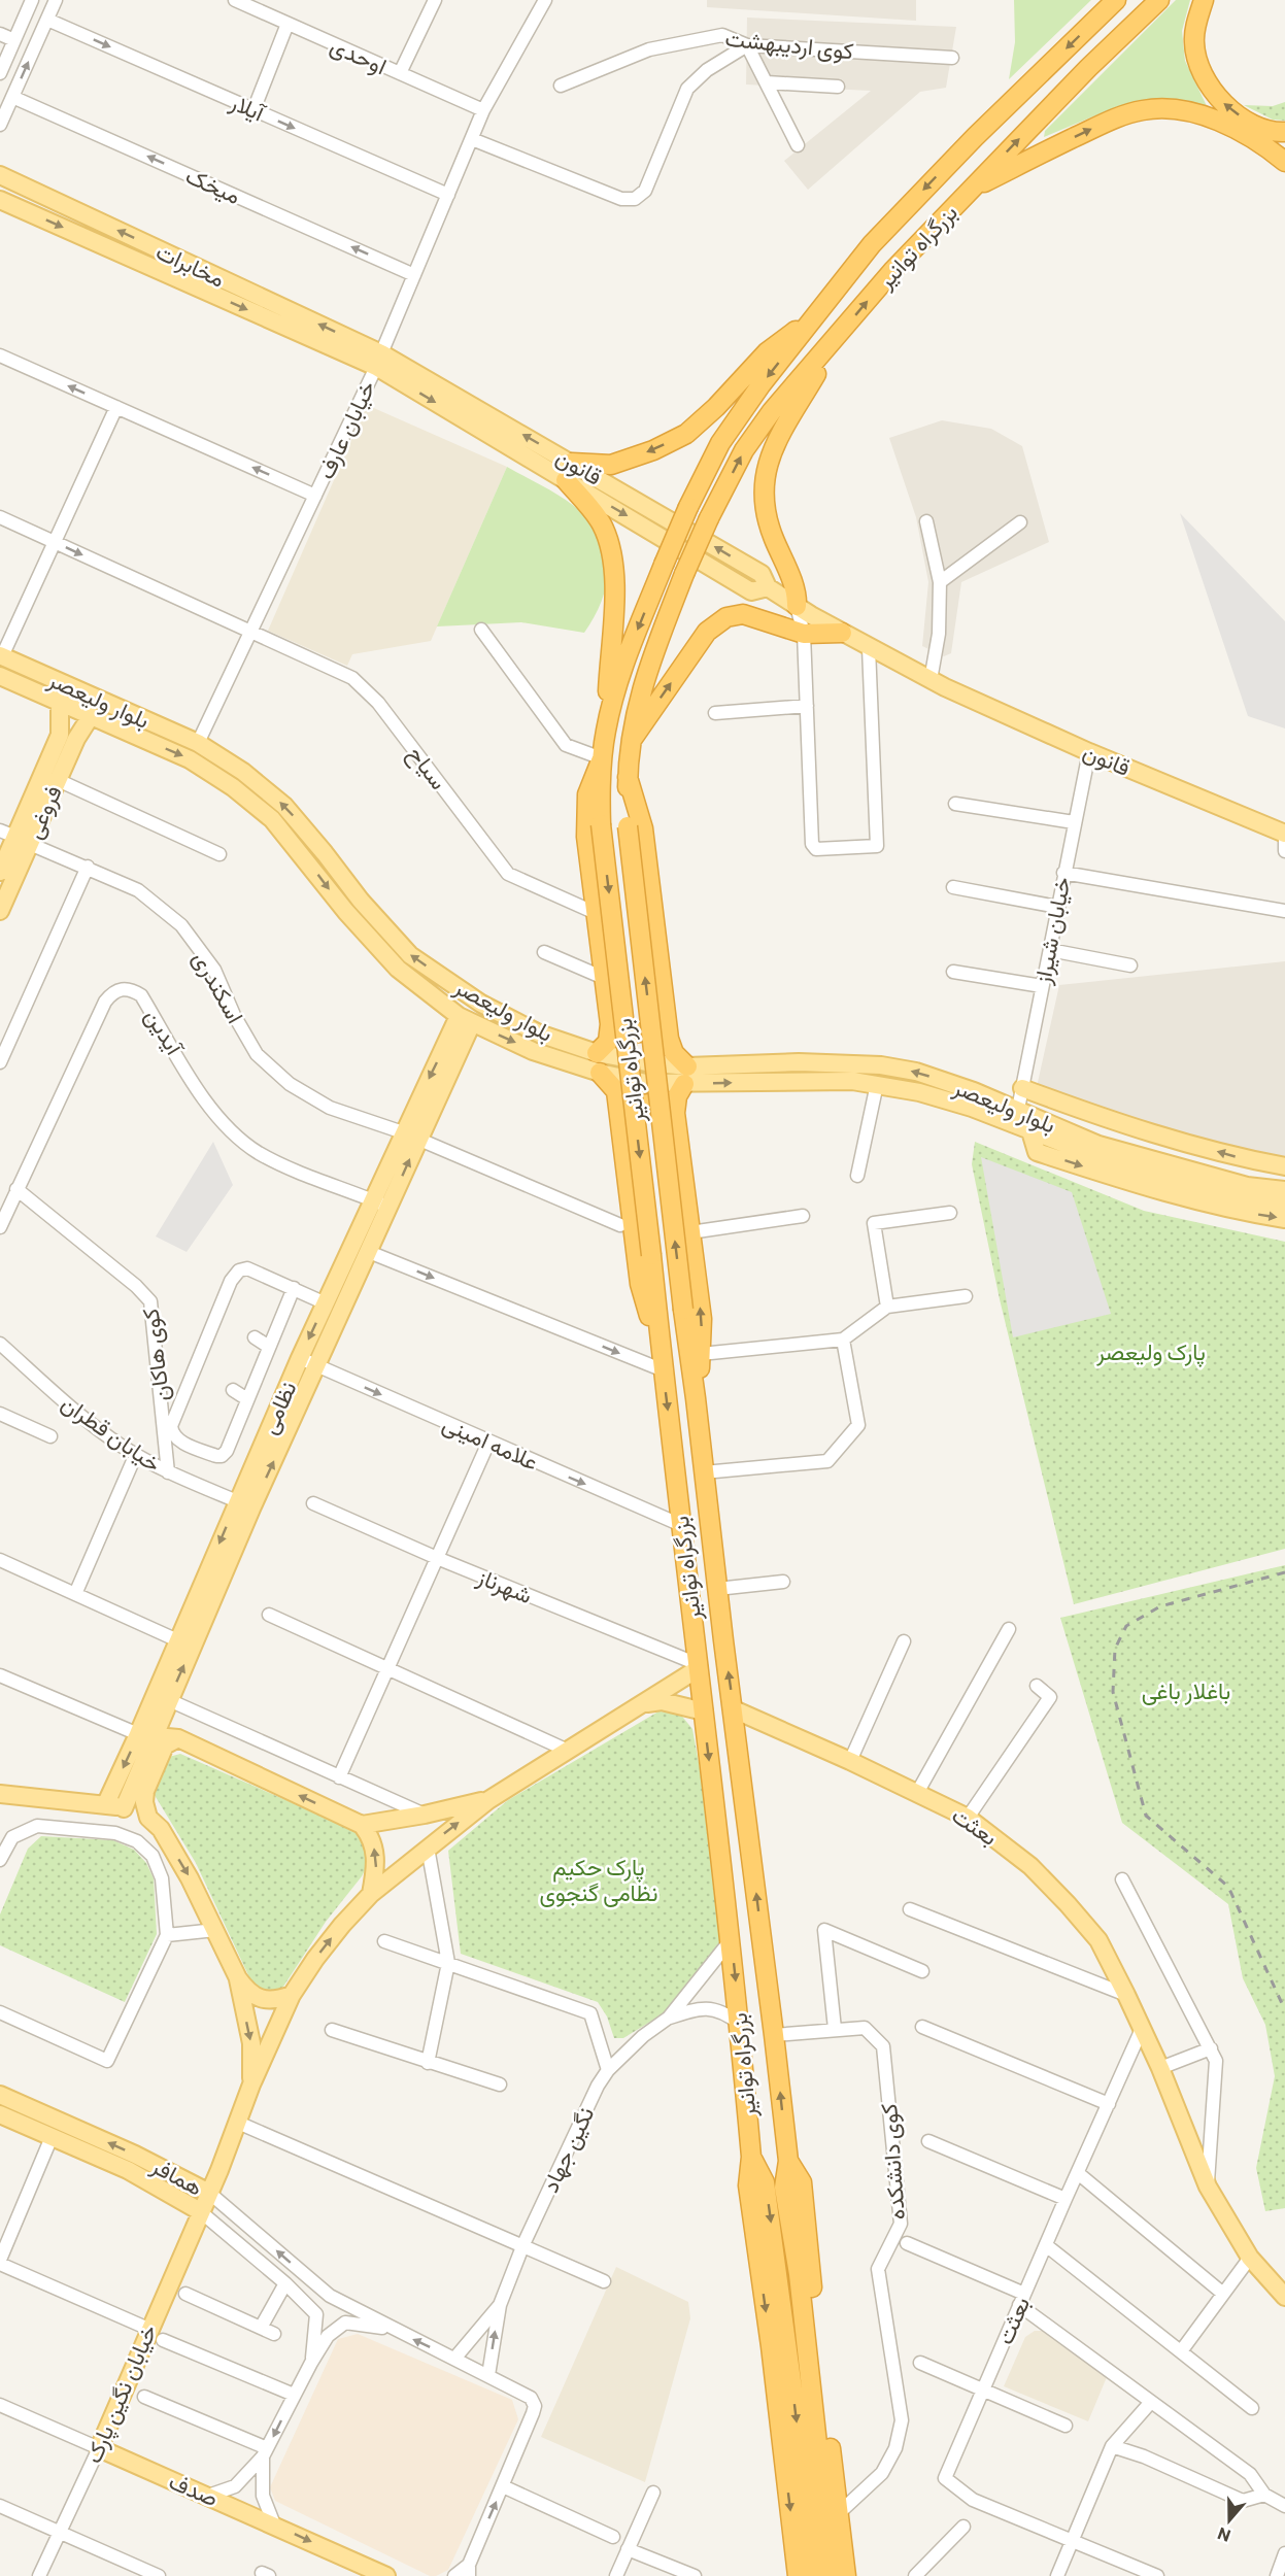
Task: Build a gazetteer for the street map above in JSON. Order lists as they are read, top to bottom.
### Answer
{
  "streets": {
    "highway": ["بزرگراه توانیر"],
    "main road": [
      "مخابرات",
      "قانون",
      "بلوار ولیعصر",
      "فروغى",
      "نظامی",
      "بعثت",
      "همافر",
      "خیابان نگین پارک",
      "صدف"
    ],
    "street": [
      "کوی اردیبهشت",
      "اوحدی",
      "آیلار",
      "میخک",
      "خیابان عارف",
      "سیاح",
      "خیابان شیراز",
      "اسکندری",
      "آیدین",
      "کوی هاکان",
      "خیابان قطران",
      "علامه امینی",
      "شهرناز",
      "نگین جهاد",
      "کوی دانشکده"
    ]
  },
  "crossings": [
    ["اوحدی", "خیابان عارف"],
    ["آیلار", "خیابان عارف"],
    ["میخک", "خیابان عارف"],
    ["بزرگراه توانیر", "علامه امینی"],
    ["بزرگراه توانیر", "شهرناز"],
    ["بزرگراه توانیر", "بعثت"],
    ["بزرگراه توانیر", "کوی دانشکده"],
    ["مخابرات", "خیابان عارف"],
    ["مخابرات", "قانون"],
    ["خیابان عارف", "قانون"],
    ["خیابان عارف", "بلوار ولیعصر"],
    ["خیابان عارف", "سیاح"],
    ["قانون", "خیابان شیراز"],
    ["بلوار ولیعصر", "فروغى"],
    ["بلوار ولیعصر", "خیابان شیراز"],
    ["بلوار ولیعصر", "نظامی"],
    ["فروغى", "اسکندری"],
    ["اسکندری", "نظامی"],
    ["آیدین", "کوی هاکان"],
    ["آیدین", "نظامی"],
    ["کوی هاکان", "خیابان قطران"],
    ["نظامی", "خیابان قطران"],
    ["نظامی", "علامه امینی"],
    ["همافر", "خیابان نگین پارک"],
    ["خیابان نگین پارک", "صدف"]
  ],
  "one_way": ["آیلار", "میخک", "علامه امینی"],
  "parks": ["پارک ولیعصر", "باغلار باغی", "پارک حکیم نظامی گنجوی"],
  "north": "bottom"
}
